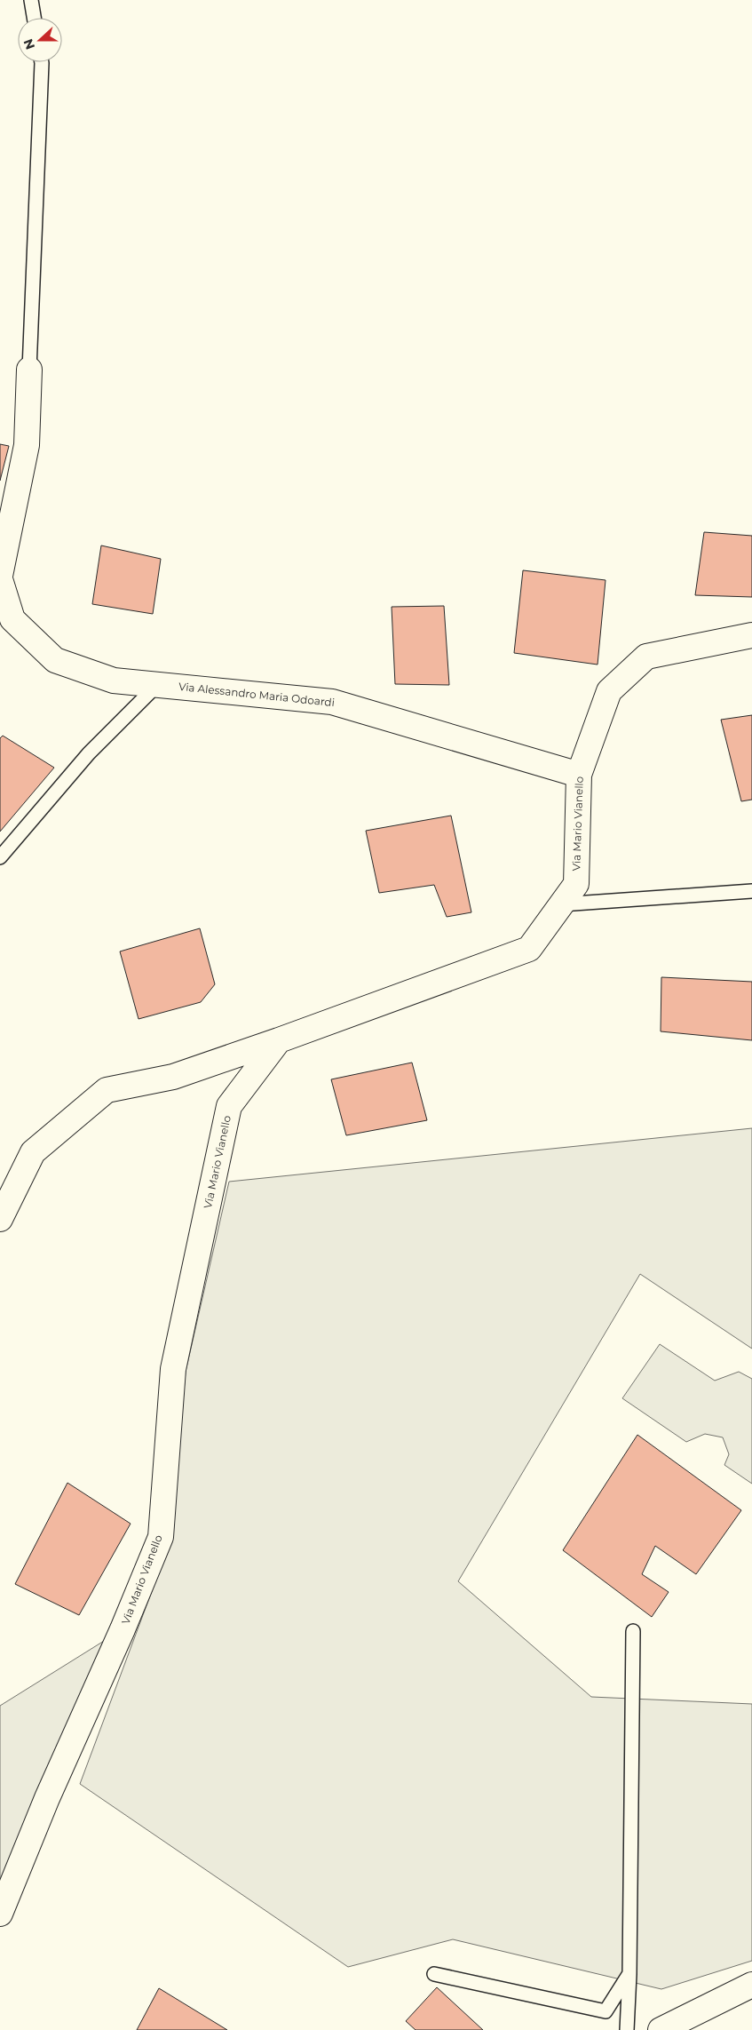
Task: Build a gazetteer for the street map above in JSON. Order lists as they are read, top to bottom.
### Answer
{
  "streets": {
    "street": ["Via Alessandro Maria Odoardi", "Via Mario Vianello"]
  },
  "crossings": [
    ["Via Alessandro Maria Odoardi", "Via Mario Vianello"]
  ],
  "north": "left"
}
